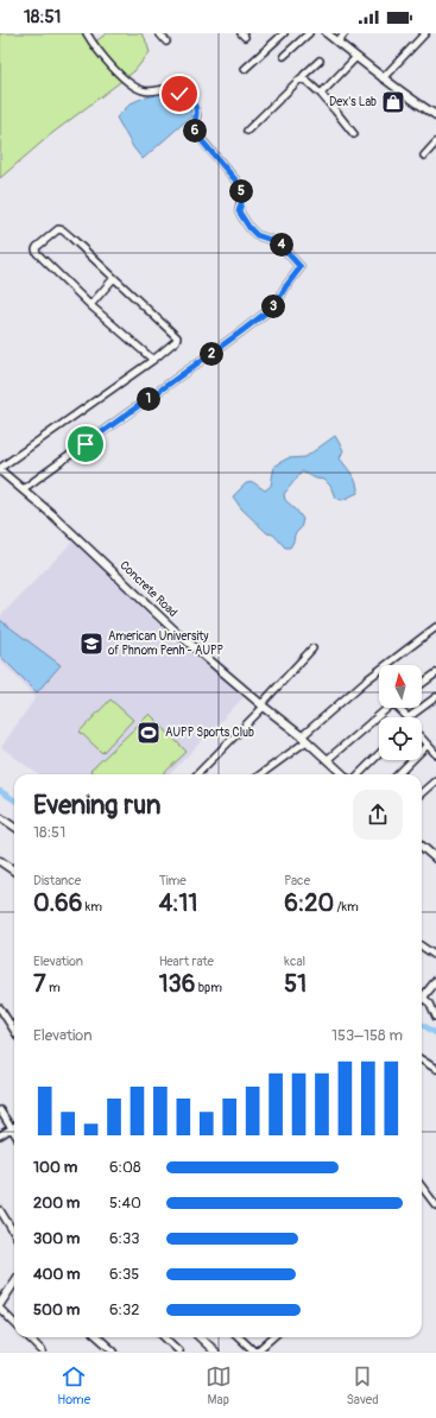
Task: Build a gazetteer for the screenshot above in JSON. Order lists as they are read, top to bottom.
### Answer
{
  "streets": {
    "street": ["Concrete Road"]
  },
  "places": {
    "shop": ["Dex's Lab"],
    "school or university": ["American University of Phnom Penh - AUPP"],
    "sports": ["AUPP Sports Club"]
  },
  "north": "top",
  "page": {
    "status": "18:51",
    "pins": [
      "6",
      "5",
      "4",
      "3",
      "2",
      "1"
    ],
    "heading": ["Evening run", "18:51"],
    "stats": [
      ["Distance", "0.66 km"],
      ["Time", "4:11"],
      ["Pace", "6:20 /km"],
      ["Elevation", "7 m"],
      ["Heart rate", "136 bpm"],
      ["kcal", "51"]
    ],
    "chart": ["Elevation", "153–158 m"],
    "list": [
      {
        "name": "100 m",
        "note": "6:08"
      },
      {
        "name": "200 m",
        "note": "5:40"
      },
      {
        "name": "300 m",
        "note": "6:33"
      },
      {
        "name": "400 m",
        "note": "6:35"
      },
      {
        "name": "500 m",
        "note": "6:32"
      }
    ],
    "tabs": ["Home", "Map", "Saved"]
  }
}
